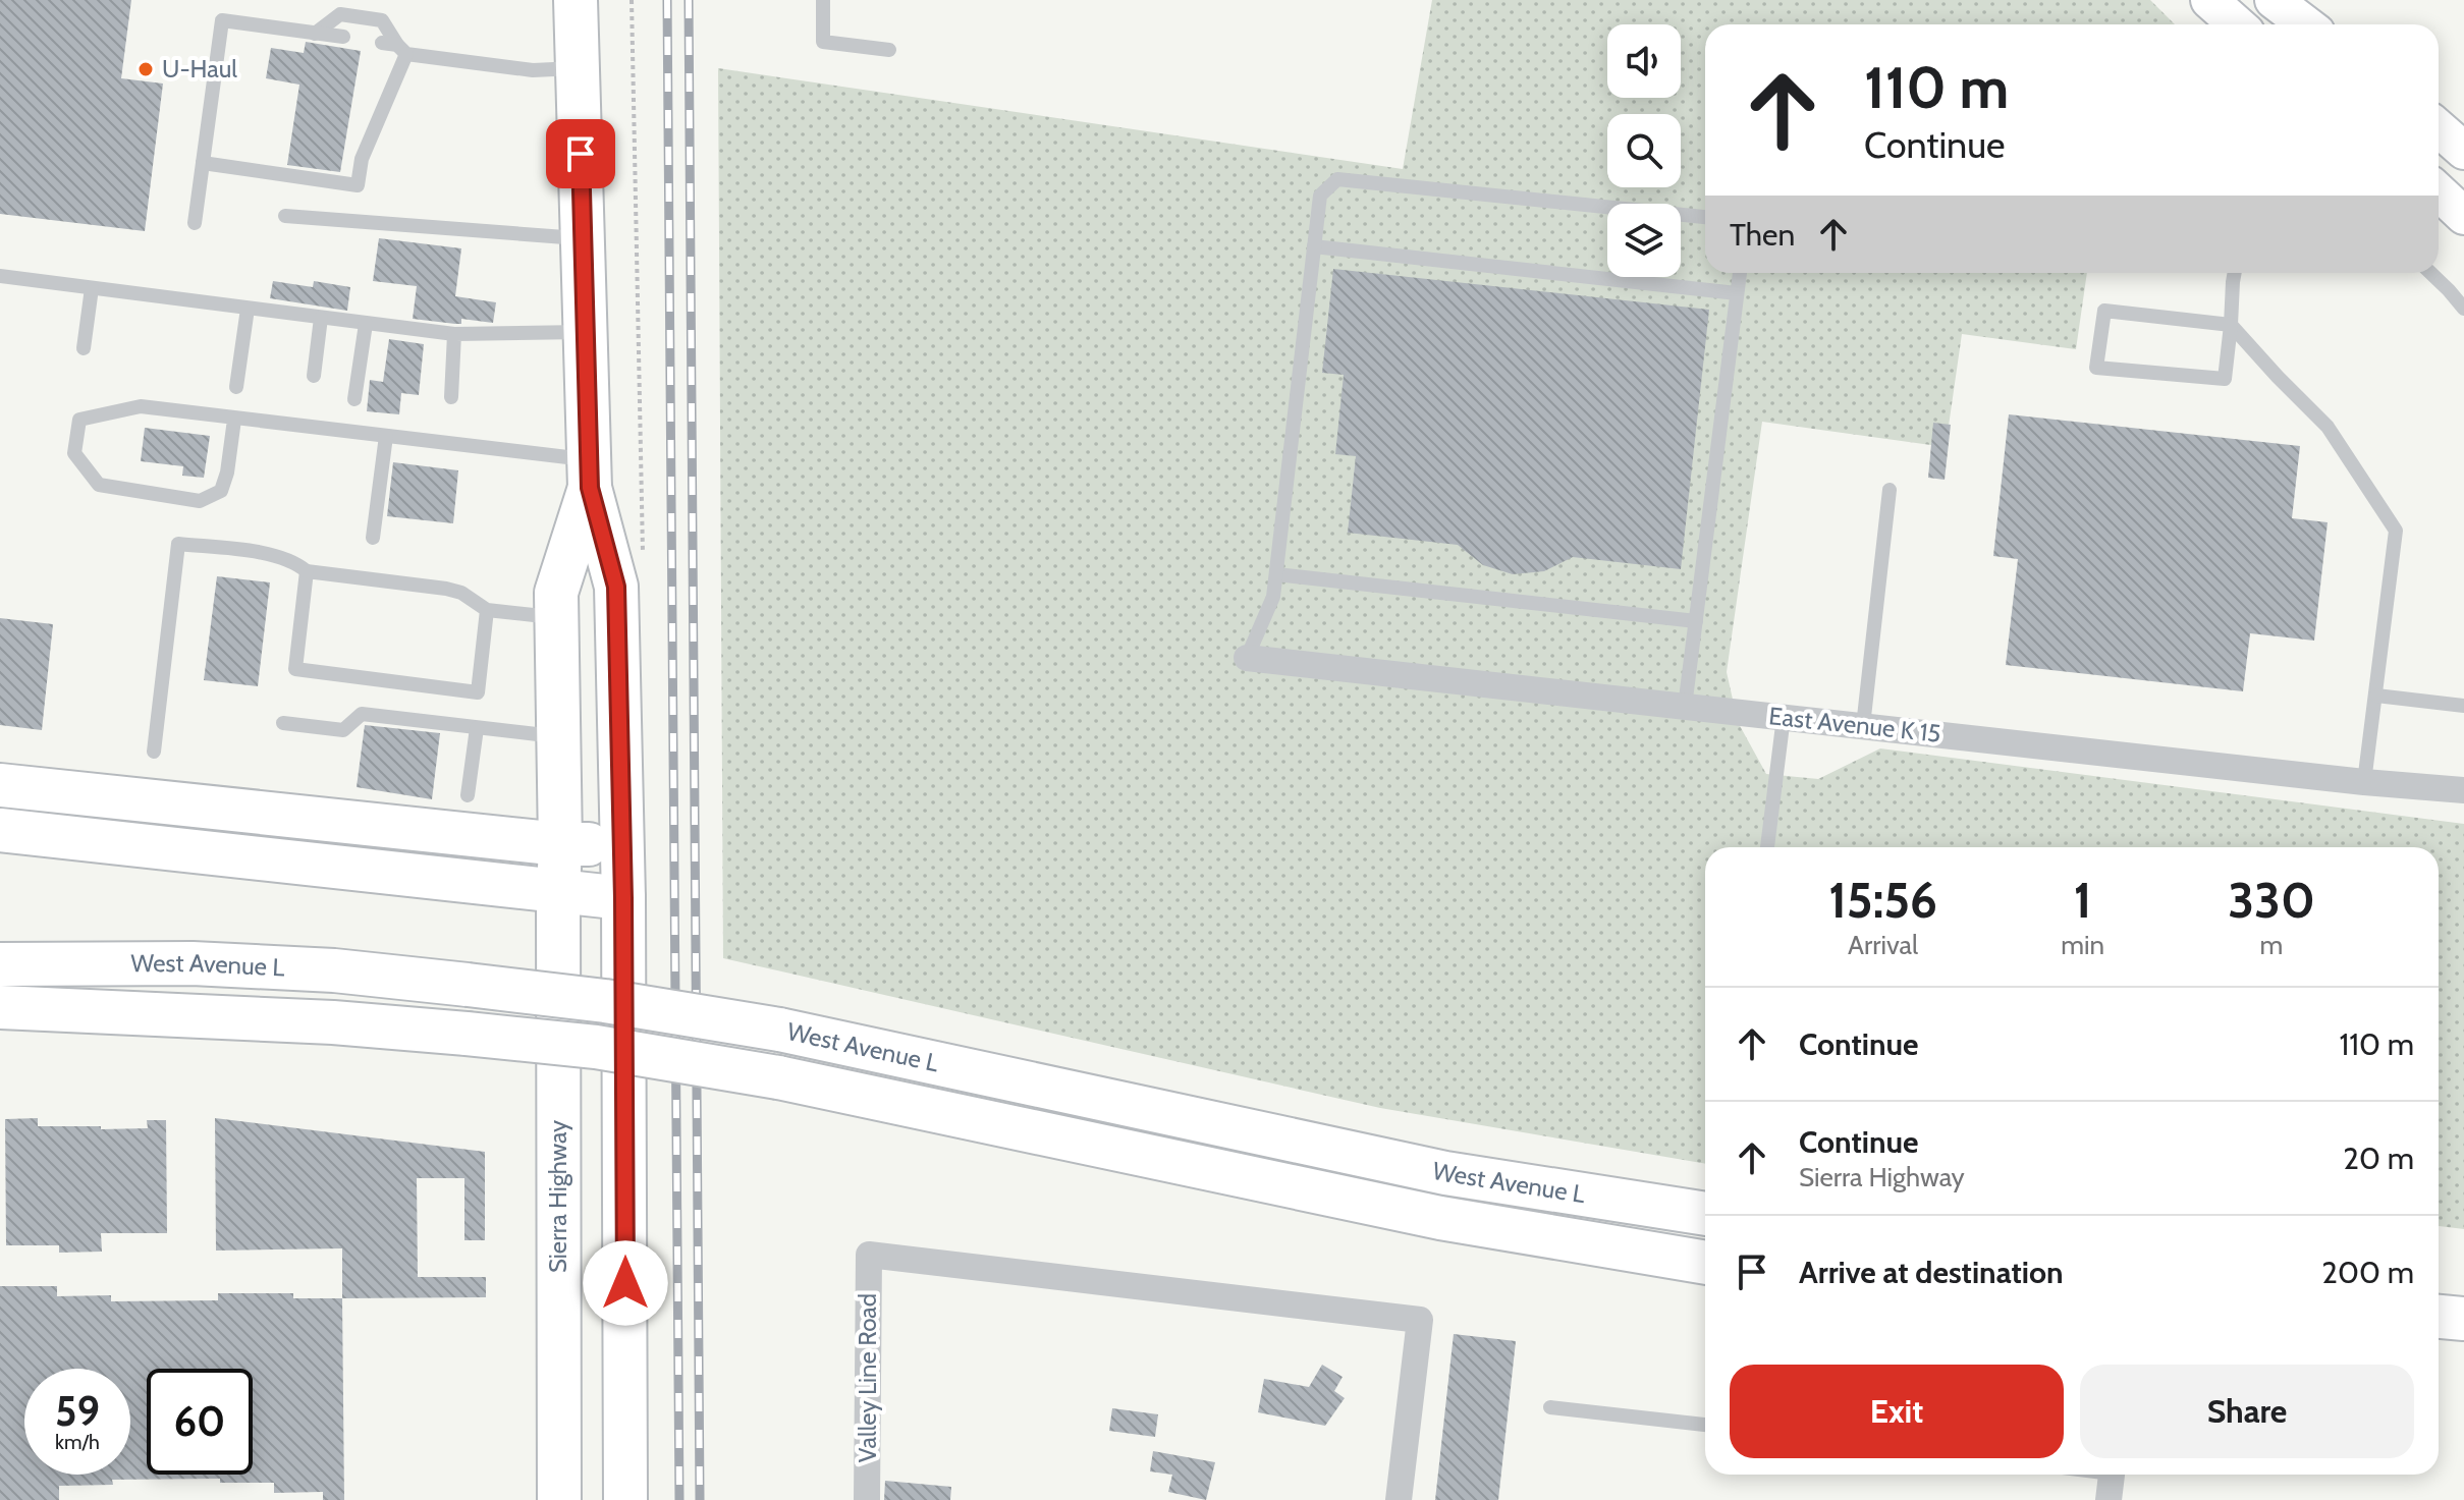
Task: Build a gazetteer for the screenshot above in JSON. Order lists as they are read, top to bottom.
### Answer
{
  "streets": {
    "main road": ["West Avenue L", "Sierra Highway"],
    "street": ["East Avenue K 15", "Valley Line Road"]
  },
  "places": ["U-Haul"],
  "page": {
    "turn": ["110 m", "Continue"],
    "then": "Then",
    "eta": [
      "15:56",
      "Arrival",
      "1",
      "min",
      "330",
      "m"
    ],
    "list": [
      {
        "name": "Continue",
        "value": "110 m"
      },
      {
        "name": "Continue",
        "note": "Sierra Highway",
        "value": "20 m"
      },
      {
        "name": "Arrive at destination",
        "value": "200 m"
      }
    ],
    "buttons": ["Exit", "Share"],
    "speed": "59 km/h",
    "limit": "60"
  }
}
